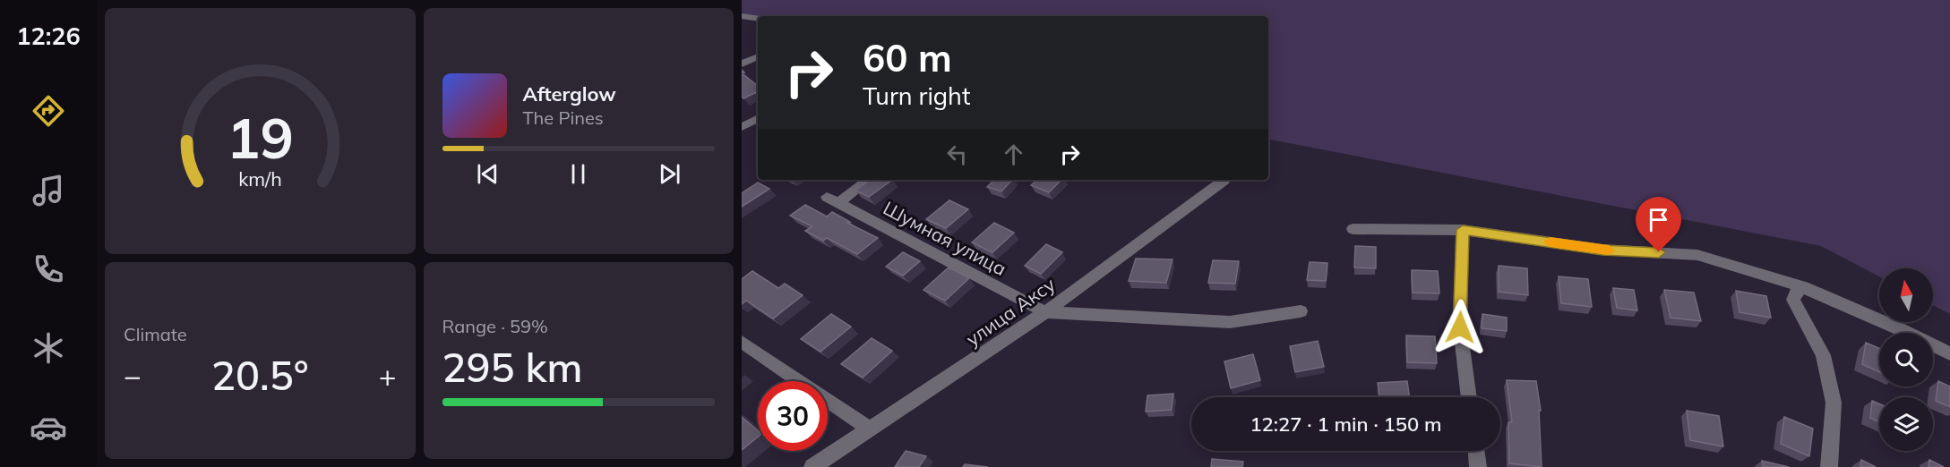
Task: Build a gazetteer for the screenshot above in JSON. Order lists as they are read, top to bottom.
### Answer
{
  "streets": {
    "street": ["Шумная улица", "улица Аксу"]
  },
  "crossings": [
    ["Шумная улица", "улица Аксу"]
  ],
  "north": "top",
  "page": {
    "tabs": "12:26",
    "turn": ["60 m", "Turn right"],
    "song": ["Afterglow", "The Pines"],
    "tile": [
      "Climate",
      ["Range · 59%", "295 km"]
    ],
    "heat": ["−", "20.5°", "+"],
    "limit": "30",
    "trip": "12:27 · 1 min · 150 m",
    "gauge": ["19", "km/h"]
  }
}
